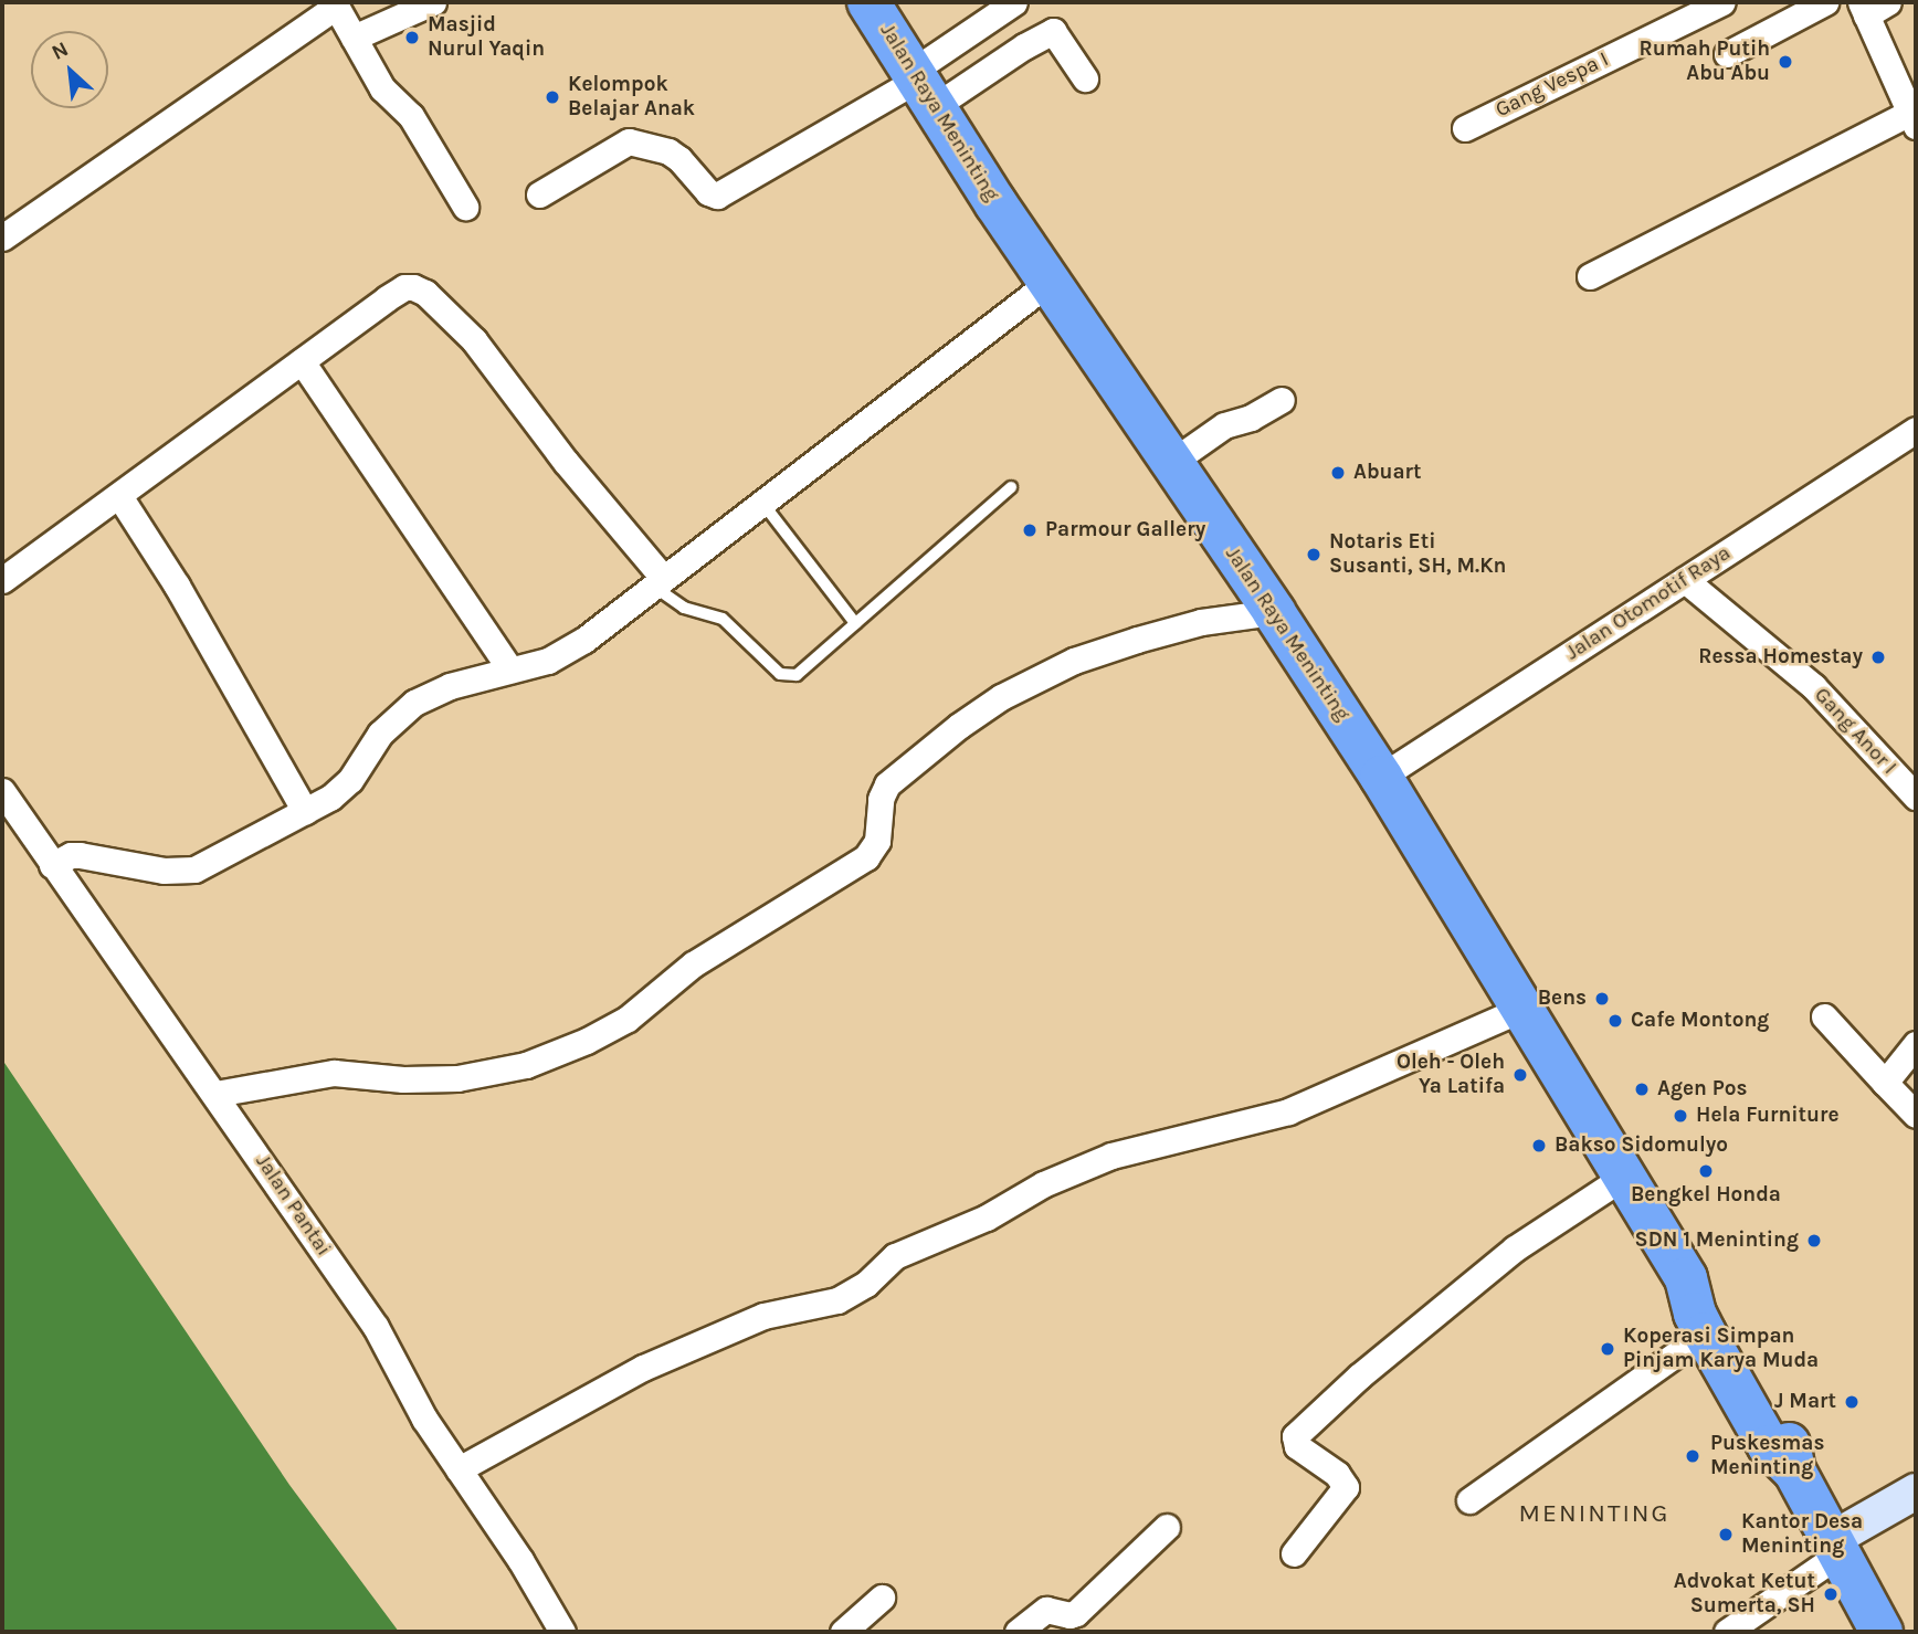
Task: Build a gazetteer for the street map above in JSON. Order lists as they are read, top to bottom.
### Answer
{
  "streets": {
    "highway": ["Jalan Raya Meninting"],
    "street": [
      "Gang Vespa I",
      "Jalan Otomotif Raya",
      "Gang Anor I",
      "Jalan Pantai"
    ]
  },
  "crossings": [
    ["Jalan Raya Meninting", "Jalan Otomotif Raya"],
    ["Jalan Otomotif Raya", "Gang Anor I"]
  ],
  "districts": ["MENINTING"],
  "places": [
    "Masjid Nurul Yaqin",
    "Rumah Putih Abu Abu",
    "Kelompok Belajar Anak",
    "Abuart",
    "Parmour Gallery",
    "Notaris Eti Susanti, SH, M.Kn",
    "Ressa Homestay",
    "Bens",
    "Cafe Montong",
    "Oleh - Oleh Ya Latifa",
    "Agen Pos",
    "Hela Furniture",
    "Bakso Sidomulyo",
    "Bengkel Honda",
    "SDN 1 Meninting",
    "Koperasi Simpan Pinjam Karya Muda",
    "J Mart",
    "Puskesmas Meninting",
    "Kantor Desa Meninting",
    "Advokat Ketut Sumerta, SH"
  ],
  "north": "top left"
}
